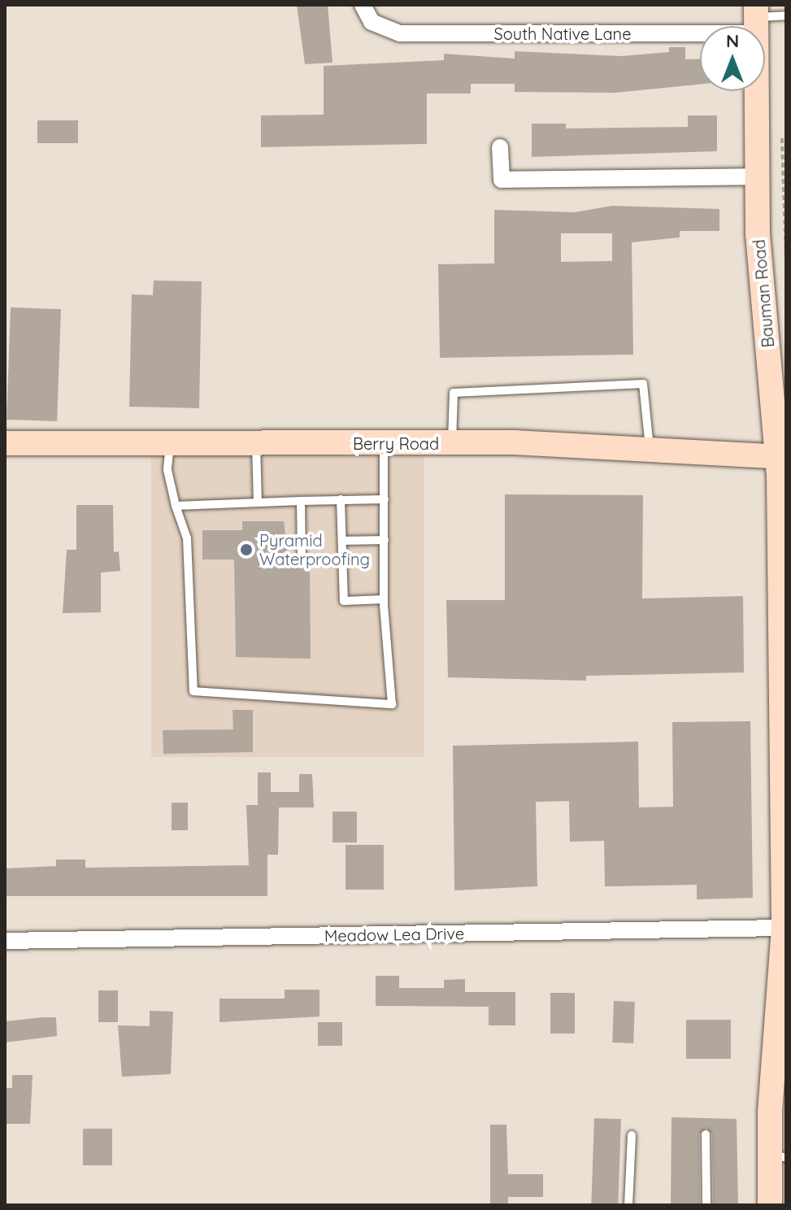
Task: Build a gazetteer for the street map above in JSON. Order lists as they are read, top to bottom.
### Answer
{
  "streets": {
    "street": [
      "South Native Lane",
      "Bauman Road",
      "Berry Road",
      "Meadow Lea Drive"
    ]
  },
  "crossings": [
    ["South Native Lane", "Bauman Road"],
    ["Bauman Road", "Berry Road"],
    ["Bauman Road", "Meadow Lea Drive"]
  ],
  "places": ["Pyramid Waterproofing"],
  "north": "top"
}
